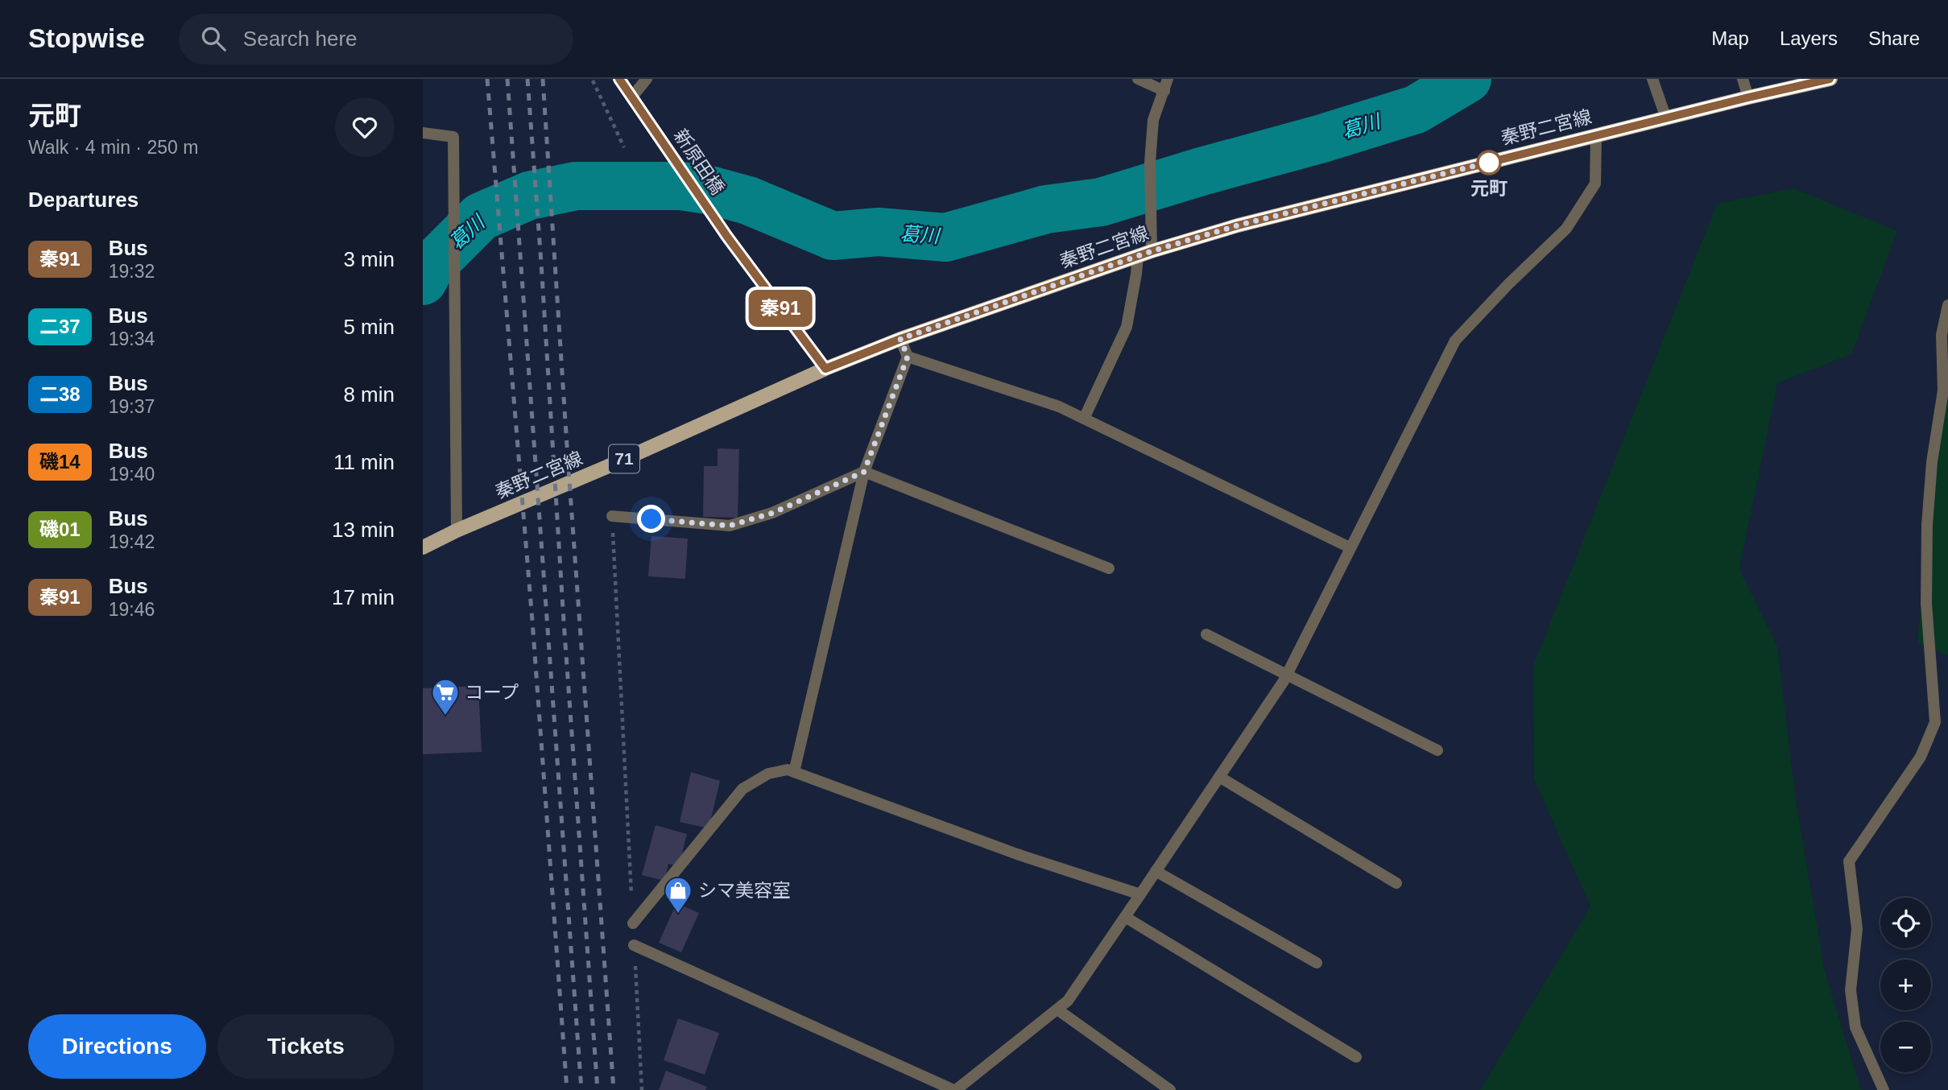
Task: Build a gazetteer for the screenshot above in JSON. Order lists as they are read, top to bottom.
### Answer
{
  "streets": {
    "main road": ["秦野二宮線", "71"],
    "street": ["新原田橋"]
  },
  "crossings": [
    ["秦野二宮線", "新原田橋"]
  ],
  "water": ["葛川"],
  "places": {
    "other": ["元町"],
    "supermarket": ["コープ"],
    "shop": ["シマ美容室"]
  },
  "lines": ["bus line 秦91"],
  "page": {
    "header": "Stopwise",
    "search": "Search here",
    "nav": ["Map", "Layers", "Share"],
    "heading": [
      ["元町", "Walk · 4 min · 250 m"],
      "Departures"
    ],
    "on_map": "秦91",
    "list": [
      {
        "mark": "秦91",
        "name": "Bus",
        "note": "19:32",
        "value": "3 min"
      },
      {
        "mark": "二37",
        "name": "Bus",
        "note": "19:34",
        "value": "5 min"
      },
      {
        "mark": "二38",
        "name": "Bus",
        "note": "19:37",
        "value": "8 min"
      },
      {
        "mark": "磯14",
        "name": "Bus",
        "note": "19:40",
        "value": "11 min"
      },
      {
        "mark": "磯01",
        "name": "Bus",
        "note": "19:42",
        "value": "13 min"
      },
      {
        "mark": "秦91",
        "name": "Bus",
        "note": "19:46",
        "value": "17 min"
      }
    ],
    "map_buttons": ["+", "−"],
    "buttons": ["Directions", "Tickets"]
  }
}
